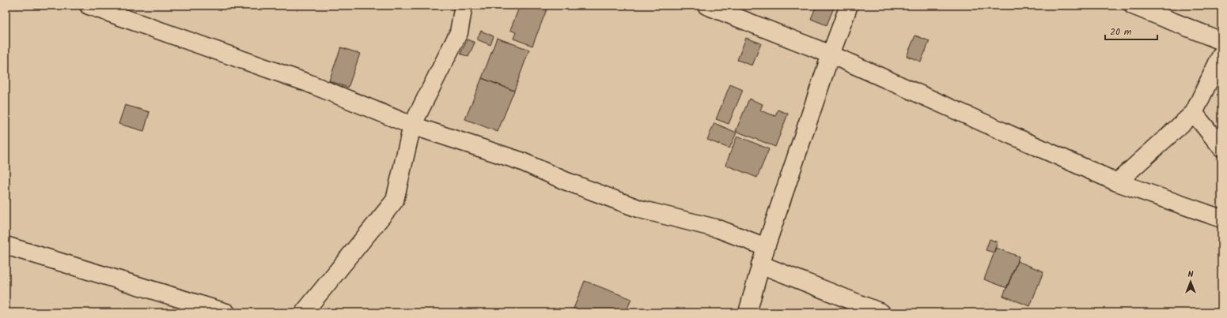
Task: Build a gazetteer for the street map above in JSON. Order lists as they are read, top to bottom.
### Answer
{
  "scale_bar": "20 m",
  "north": "top"
}
